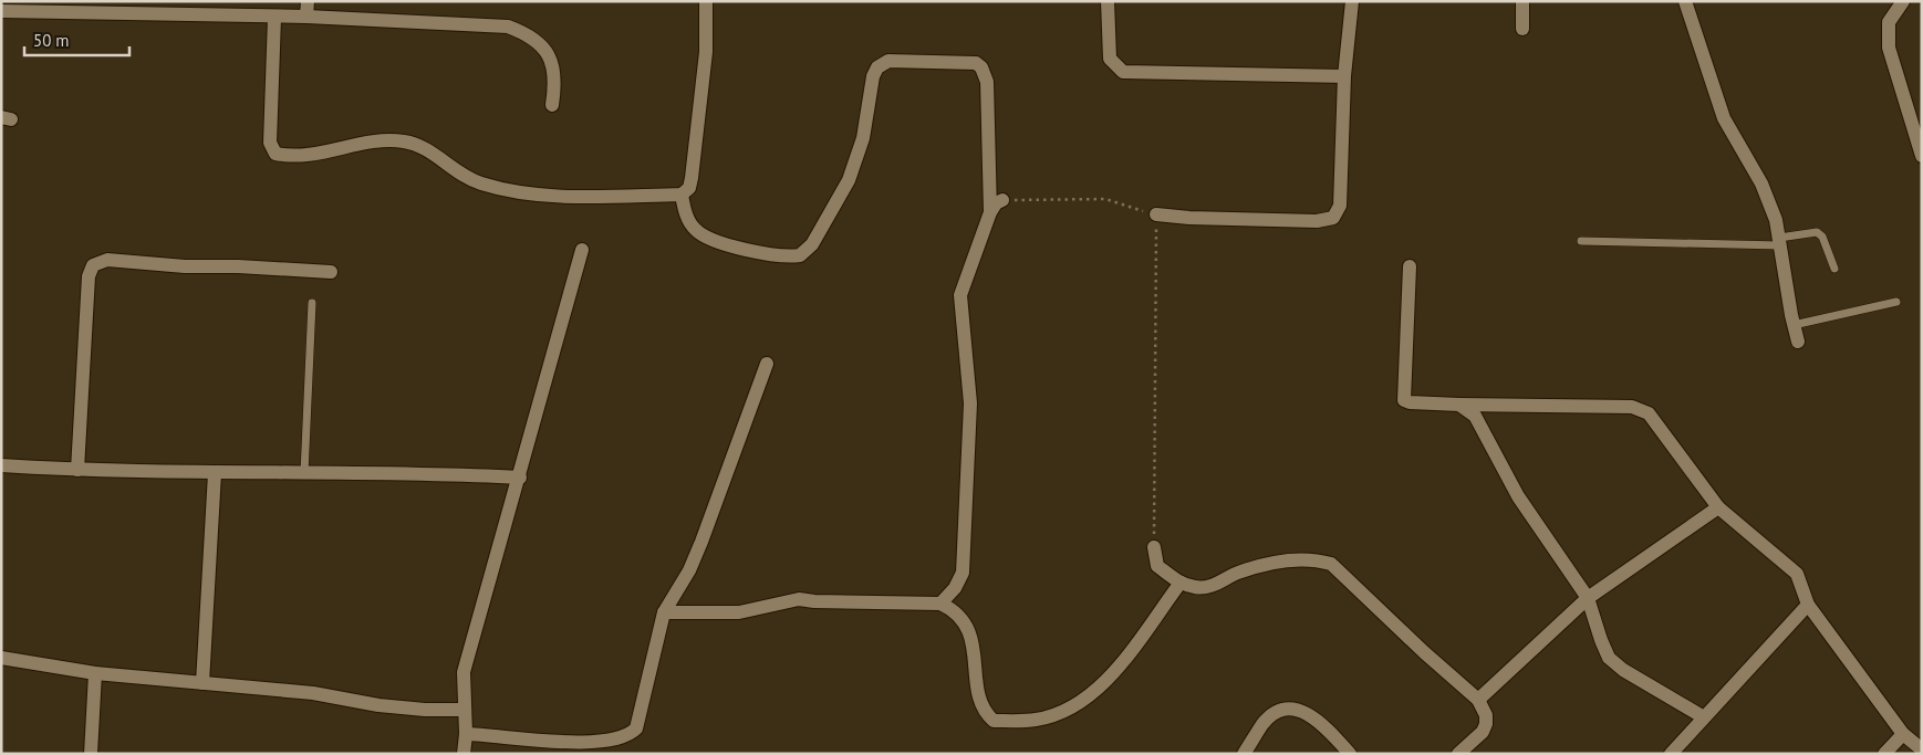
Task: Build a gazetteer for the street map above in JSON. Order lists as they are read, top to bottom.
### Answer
{
  "scale_bar": "50 m"
}
